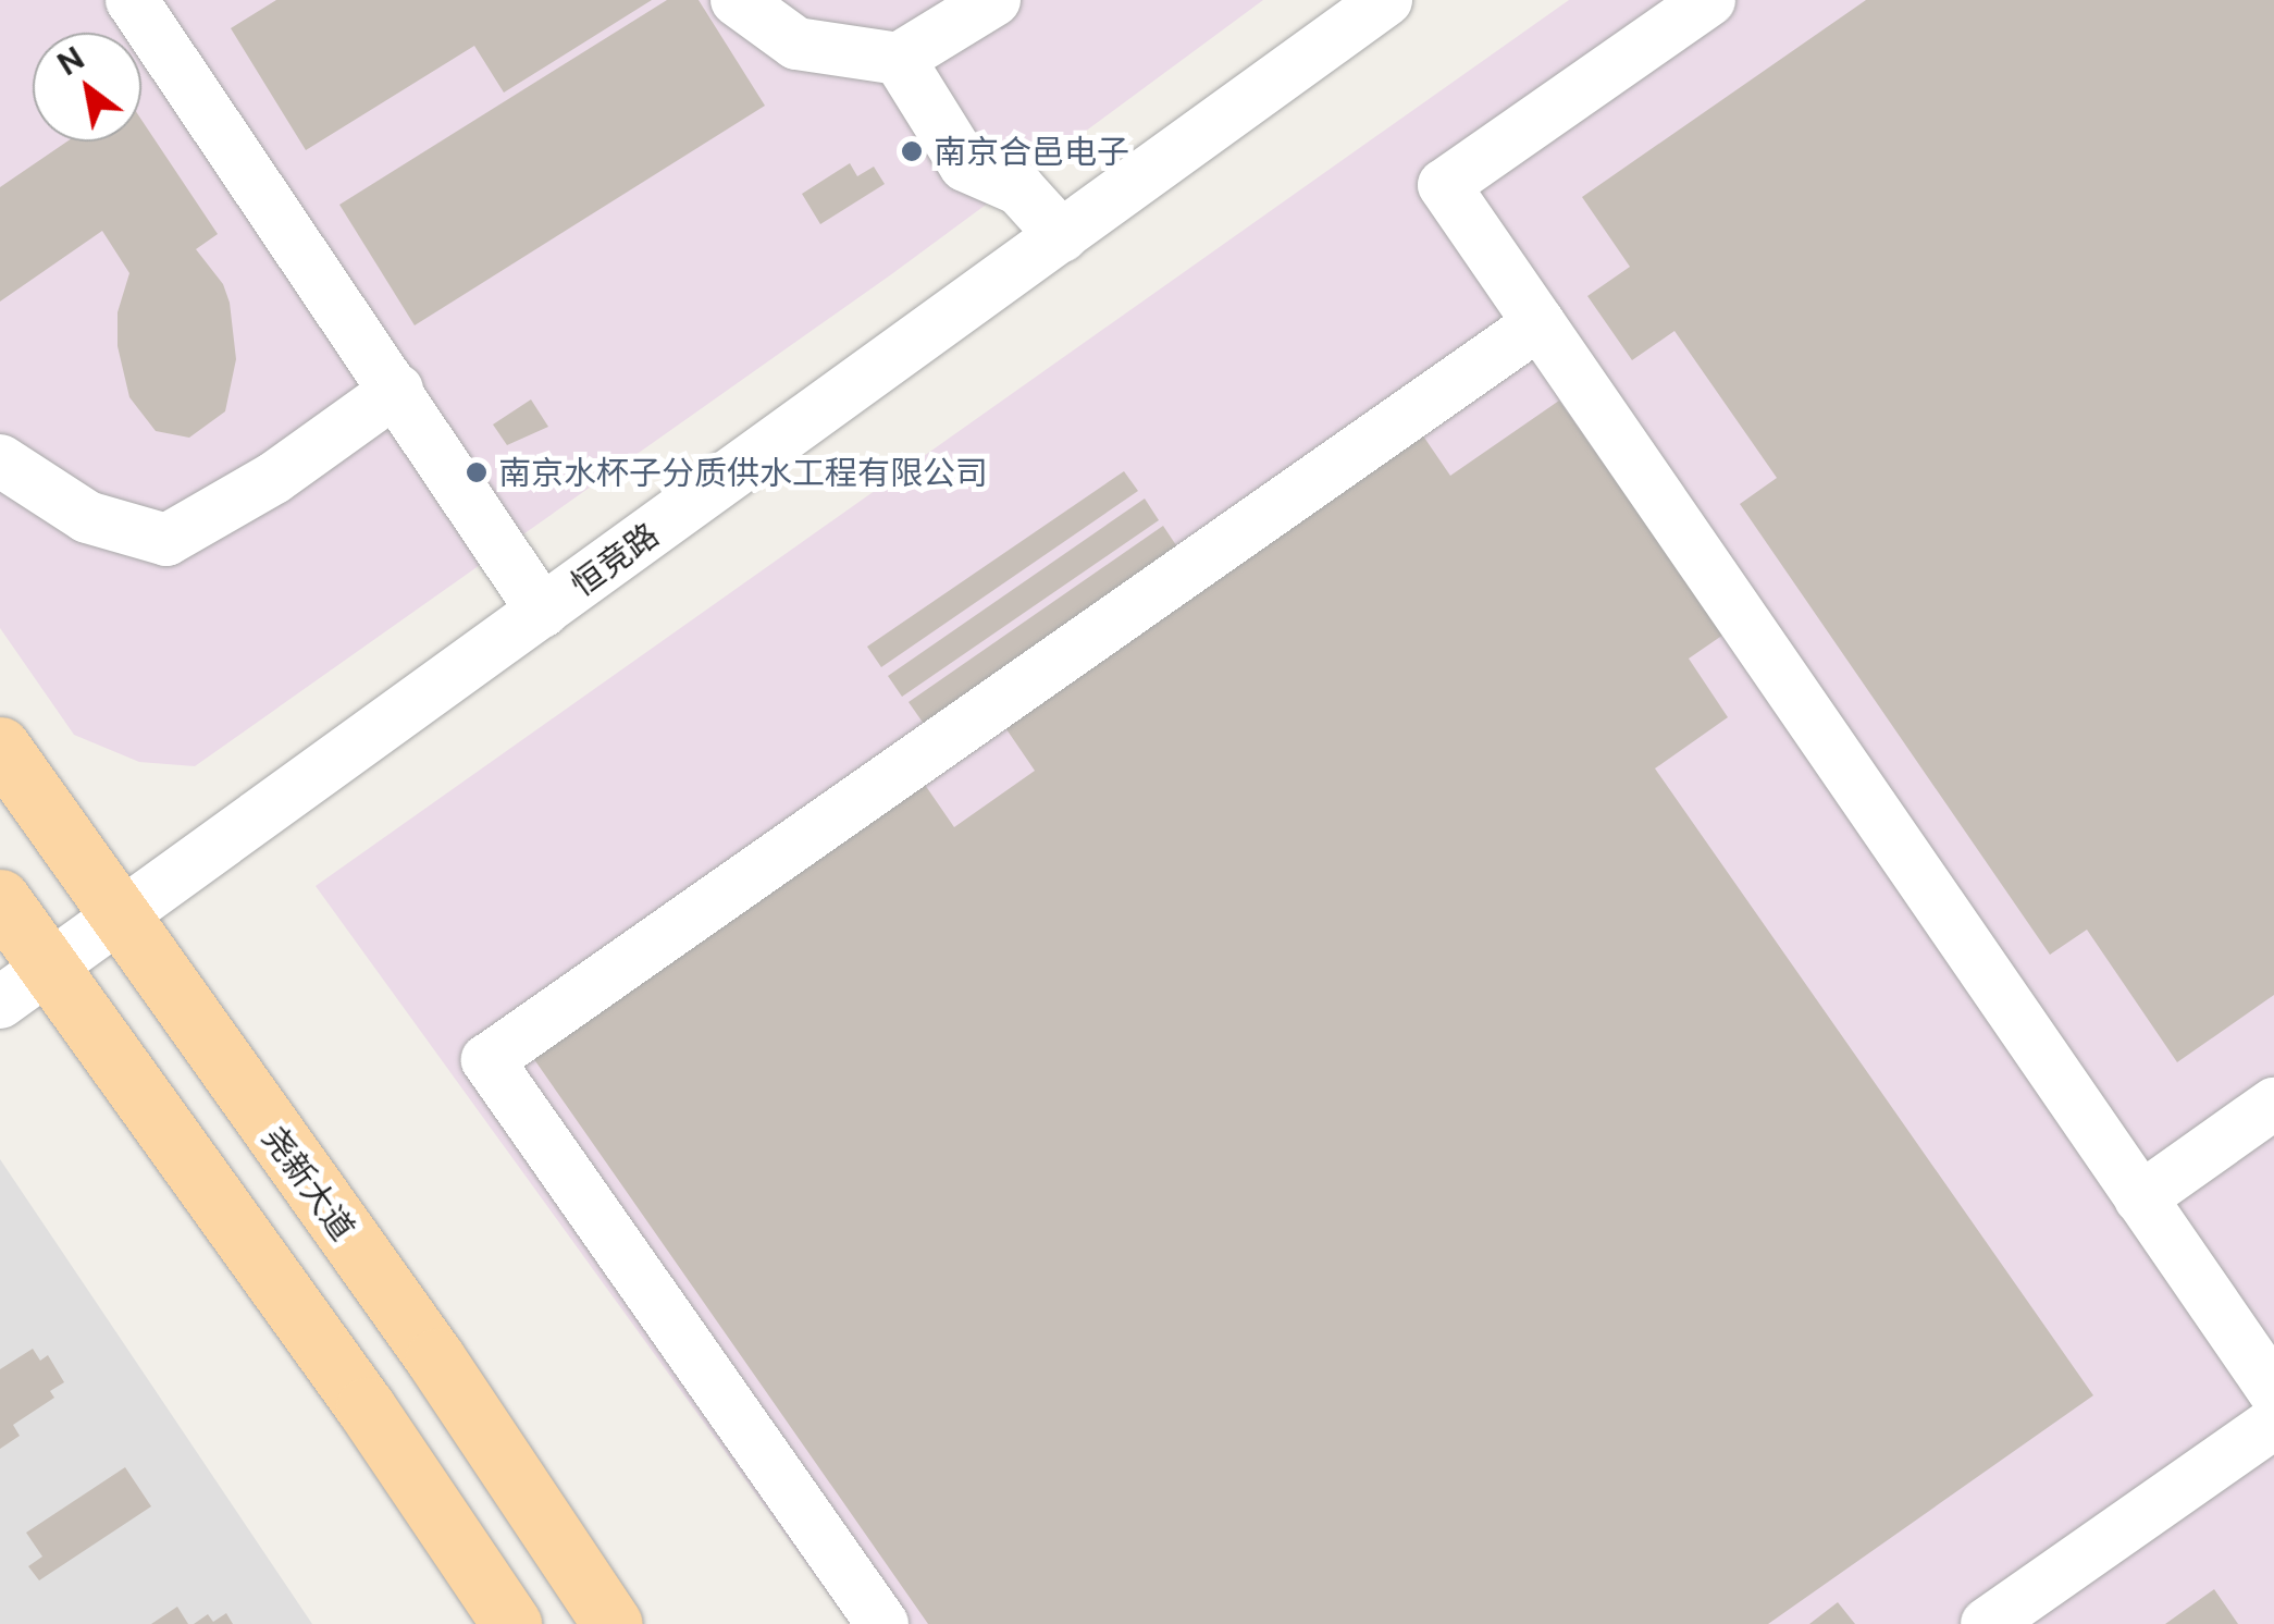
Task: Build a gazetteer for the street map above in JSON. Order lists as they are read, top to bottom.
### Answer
{
  "streets": {
    "main road": ["尧新大道"],
    "street": ["恒竞路"]
  },
  "crossings": [
    ["恒竞路", "尧新大道"]
  ],
  "places": ["南京合邑电子", "南京水杯子分质供水工程有限公司"],
  "north": "top left"
}
